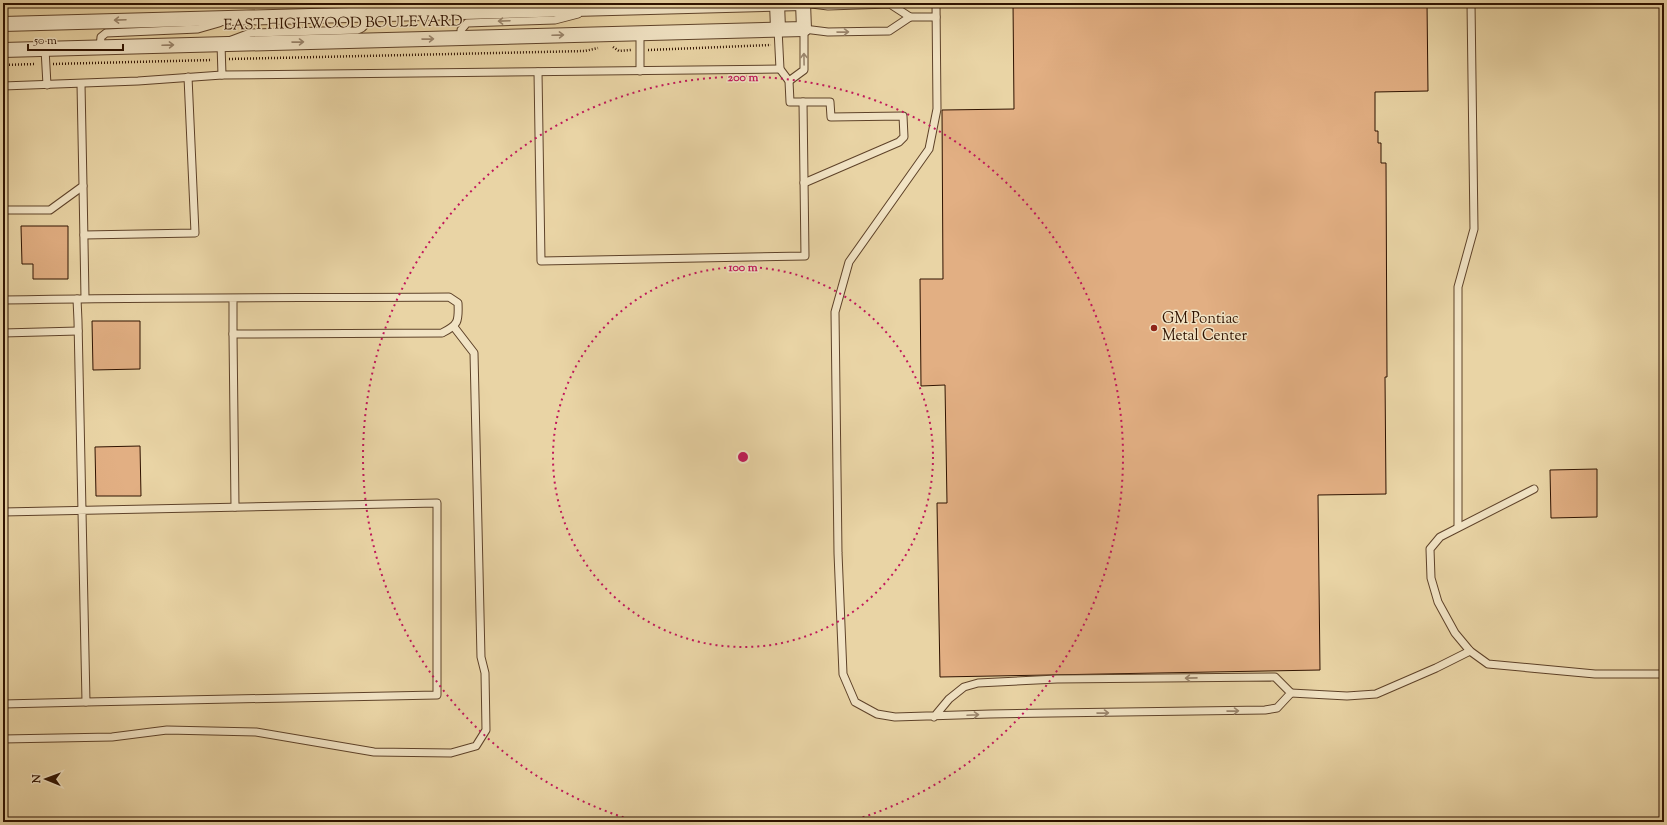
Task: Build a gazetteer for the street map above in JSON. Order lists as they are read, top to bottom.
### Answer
{
  "streets": {
    "street": ["EAST HIGHWOOD BOULEVARD"]
  },
  "places": ["GM Pontiac Metal Center"],
  "scale_bar": "50 m",
  "north": "left",
  "rings": ["200 m", "100 m"]
}
